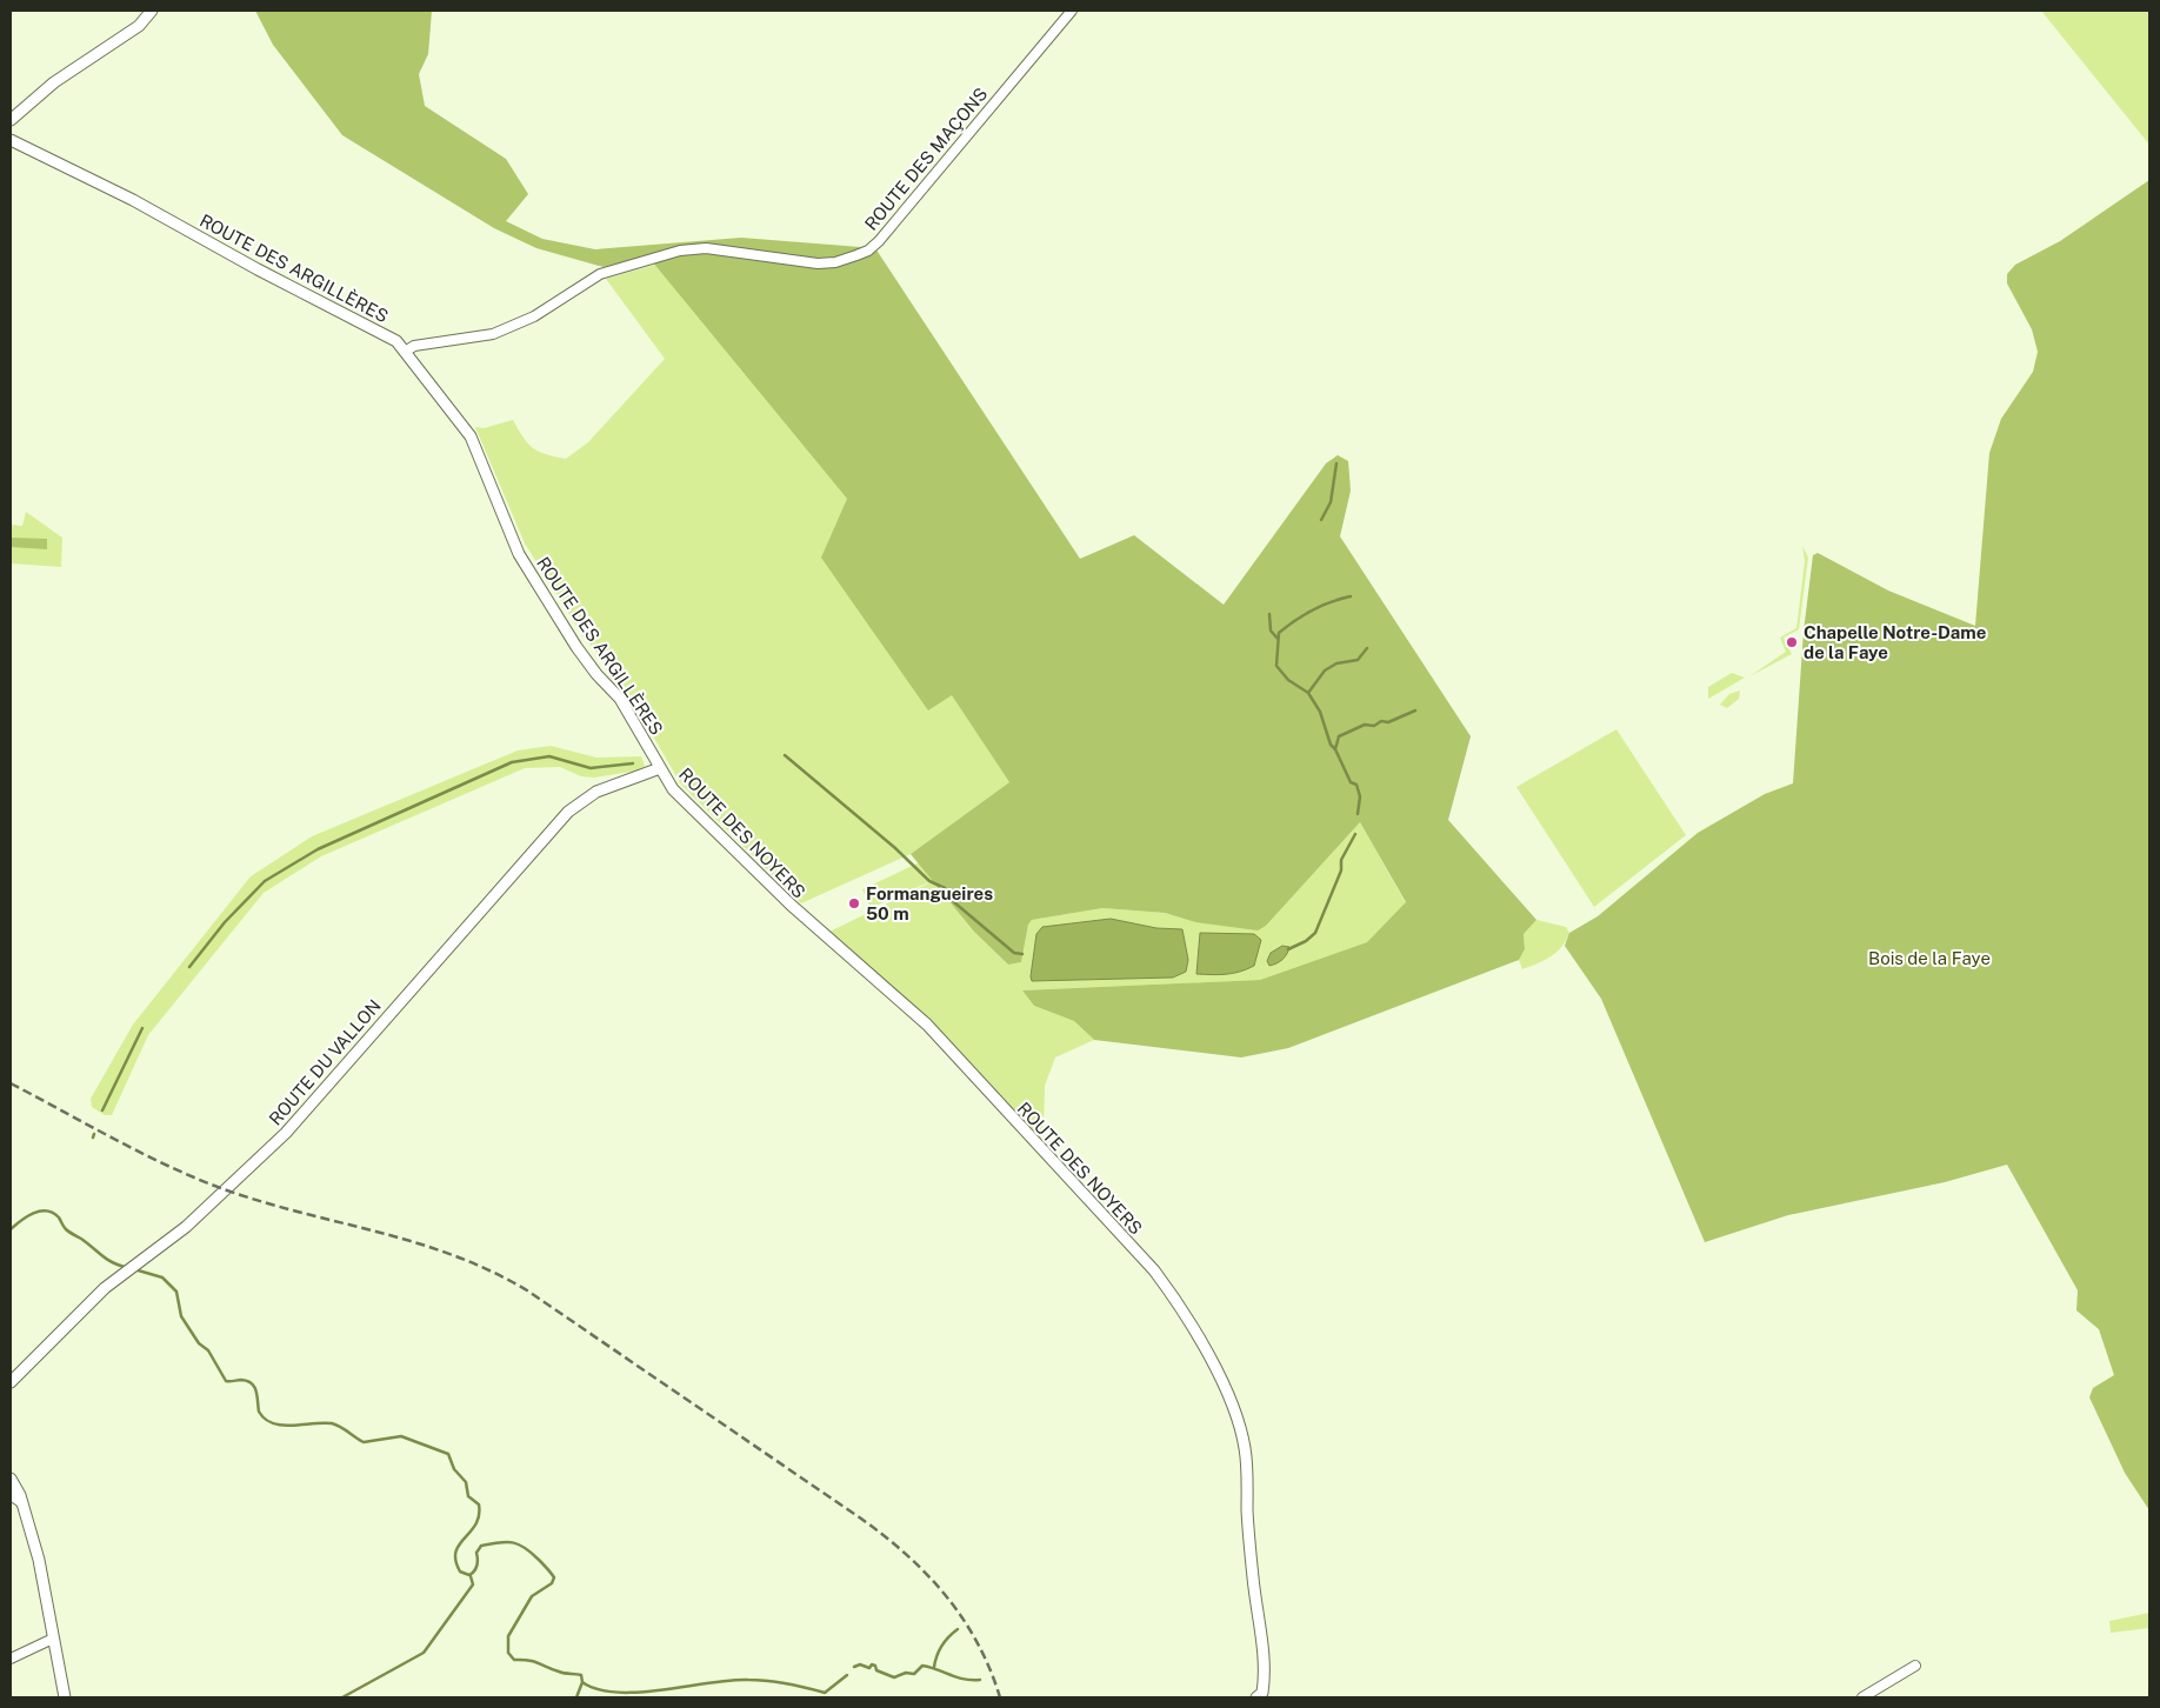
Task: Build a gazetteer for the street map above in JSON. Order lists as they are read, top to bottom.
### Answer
{
  "streets": {
    "street": [
      "ROUTE DES MAÇONS",
      "ROUTE DES ARGILLÈRES",
      "ROUTE DES NOYERS",
      "ROUTE DU VALLON"
    ]
  },
  "crossings": [
    ["ROUTE DES MAÇONS", "ROUTE DES ARGILLÈRES"],
    ["ROUTE DES ARGILLÈRES", "ROUTE DES NOYERS"],
    ["ROUTE DES ARGILLÈRES", "ROUTE DU VALLON"],
    ["ROUTE DES NOYERS", "ROUTE DU VALLON"]
  ],
  "parks": ["Bois de la Faye"],
  "places": ["Chapelle Notre-Dame de la Faye", "Formangueires 50 m"]
}
